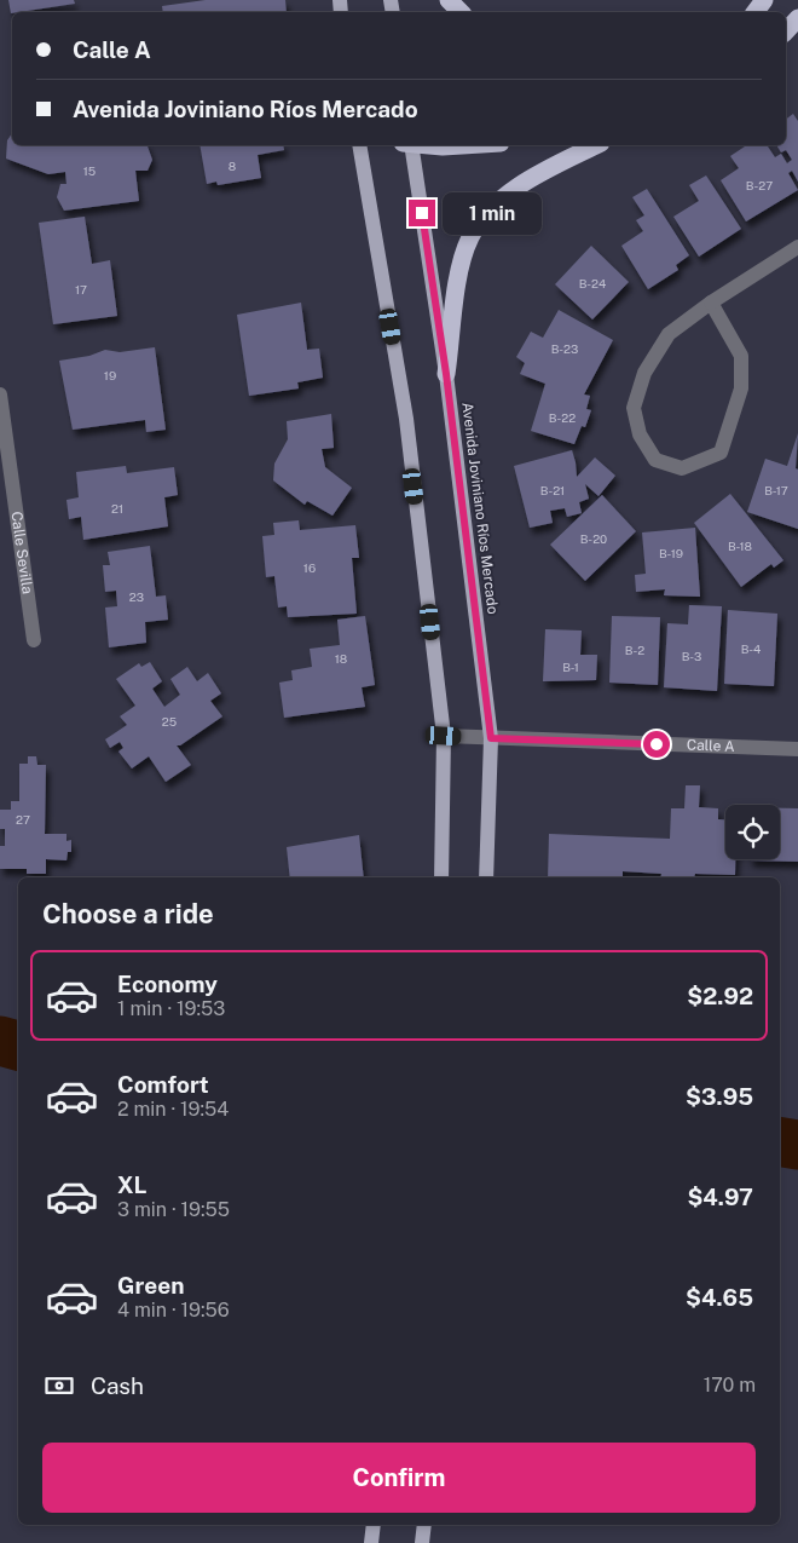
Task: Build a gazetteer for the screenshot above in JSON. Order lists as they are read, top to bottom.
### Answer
{
  "streets": {
    "main road": ["Avenida Joviniano Ríos Mercado"],
    "street": ["Calle Sevilla", "Calle A"]
  },
  "crossings": [
    ["Avenida Joviniano Ríos Mercado", "Calle A"]
  ],
  "house_numbers": [
    "8",
    "15",
    "B-27",
    "B-24",
    "17",
    "B-23",
    "19",
    "B-22",
    "B-21",
    "B-17",
    "21",
    "B-20",
    "B-18",
    "B-19",
    "16",
    "23",
    "B-4",
    "B-2",
    "B-3",
    "18",
    "B-1",
    "25",
    "27"
  ],
  "page": {
    "banner": ["Calle A", "Avenida Joviniano Ríos Mercado"],
    "bubble": "1 min",
    "heading": "Choose a ride",
    "list": [
      {
        "name": "Economy",
        "note": "1 min · 19:53",
        "value": "$2.92"
      },
      {
        "name": "Comfort",
        "note": "2 min · 19:54",
        "value": "$3.95"
      },
      {
        "name": "XL",
        "note": "3 min · 19:55",
        "value": "$4.97"
      },
      {
        "name": "Green",
        "note": "4 min · 19:56",
        "value": "$4.65"
      }
    ],
    "pay": ["Cash", "170 m"],
    "buttons": "Confirm"
  }
}
